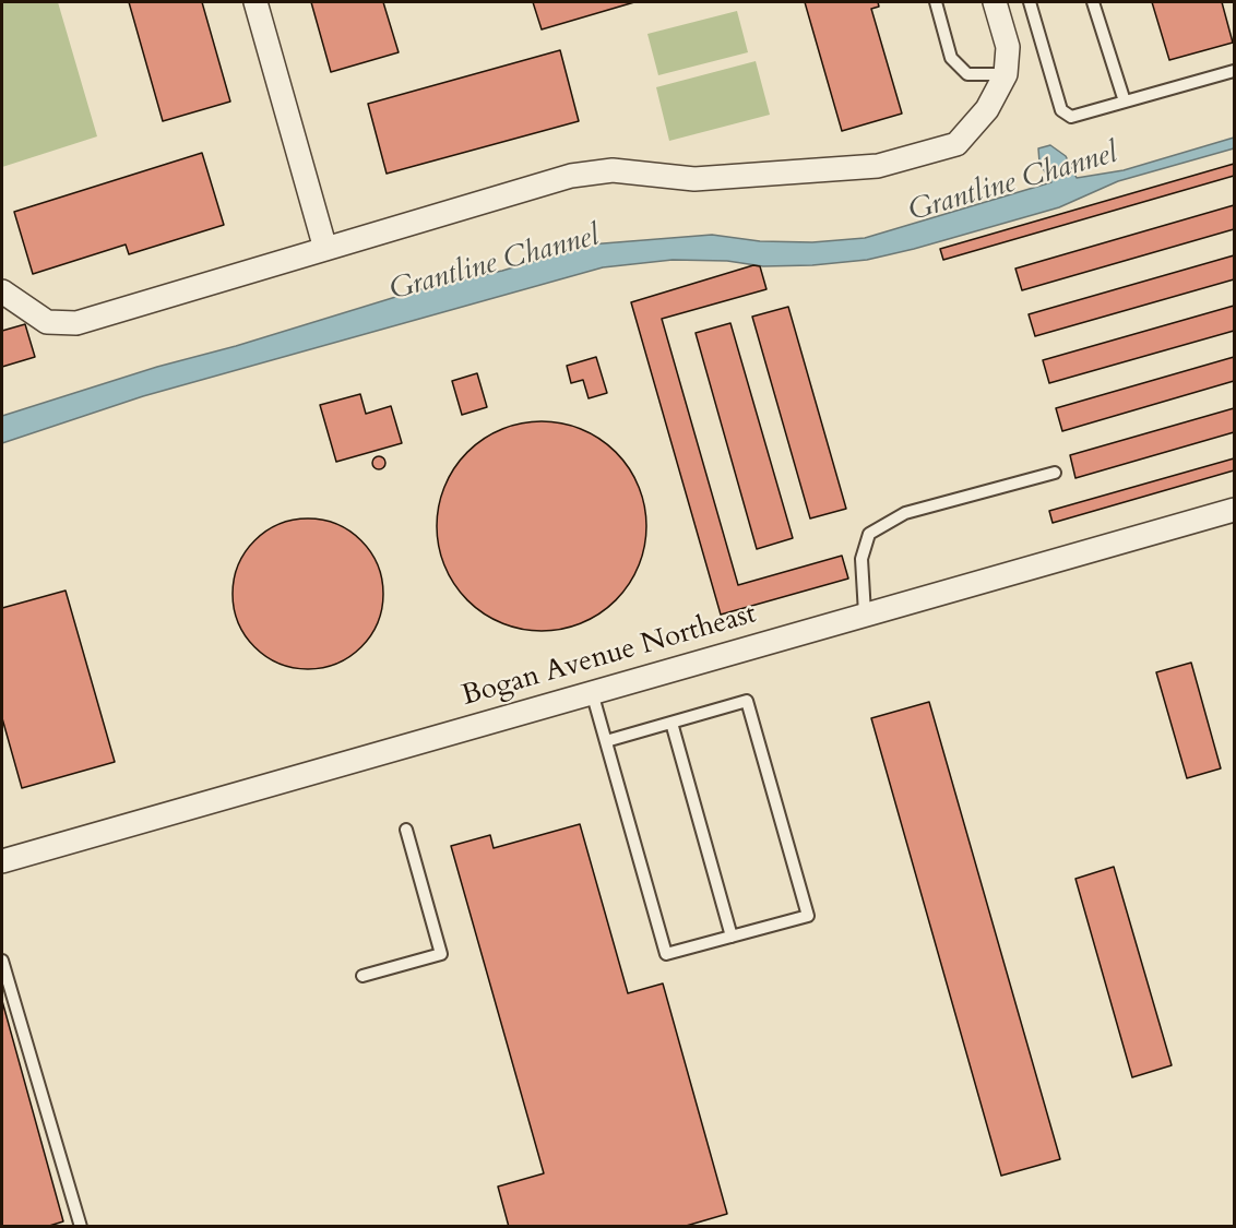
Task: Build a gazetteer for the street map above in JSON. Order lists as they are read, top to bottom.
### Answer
{
  "streets": {
    "street": ["Bogan Avenue Northeast"]
  },
  "water": ["Grantline Channel"]
}
